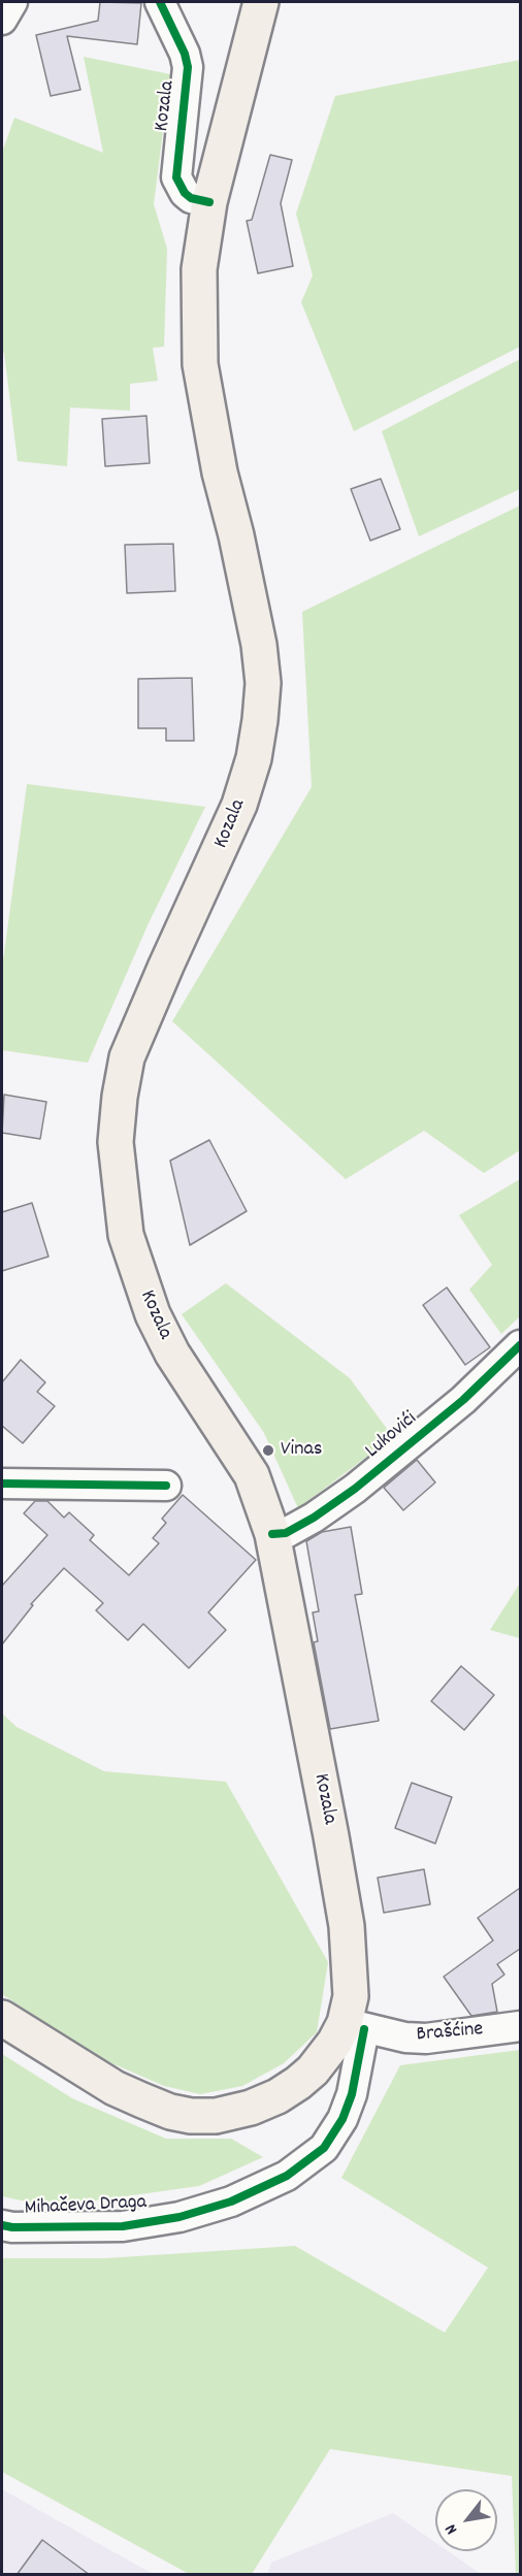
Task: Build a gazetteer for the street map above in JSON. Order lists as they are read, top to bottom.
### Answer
{
  "streets": {
    "main road": ["Kozala"],
    "street": ["Lukovići", "Brašćine", "Mihačeva Draga"]
  },
  "crossings": [
    ["Kozala", "Lukovići"],
    ["Kozala", "Brašćine"],
    ["Kozala", "Mihačeva Draga"],
    ["Brašćine", "Mihačeva Draga"]
  ],
  "places": ["Vinas"],
  "north": "bottom left"
}
